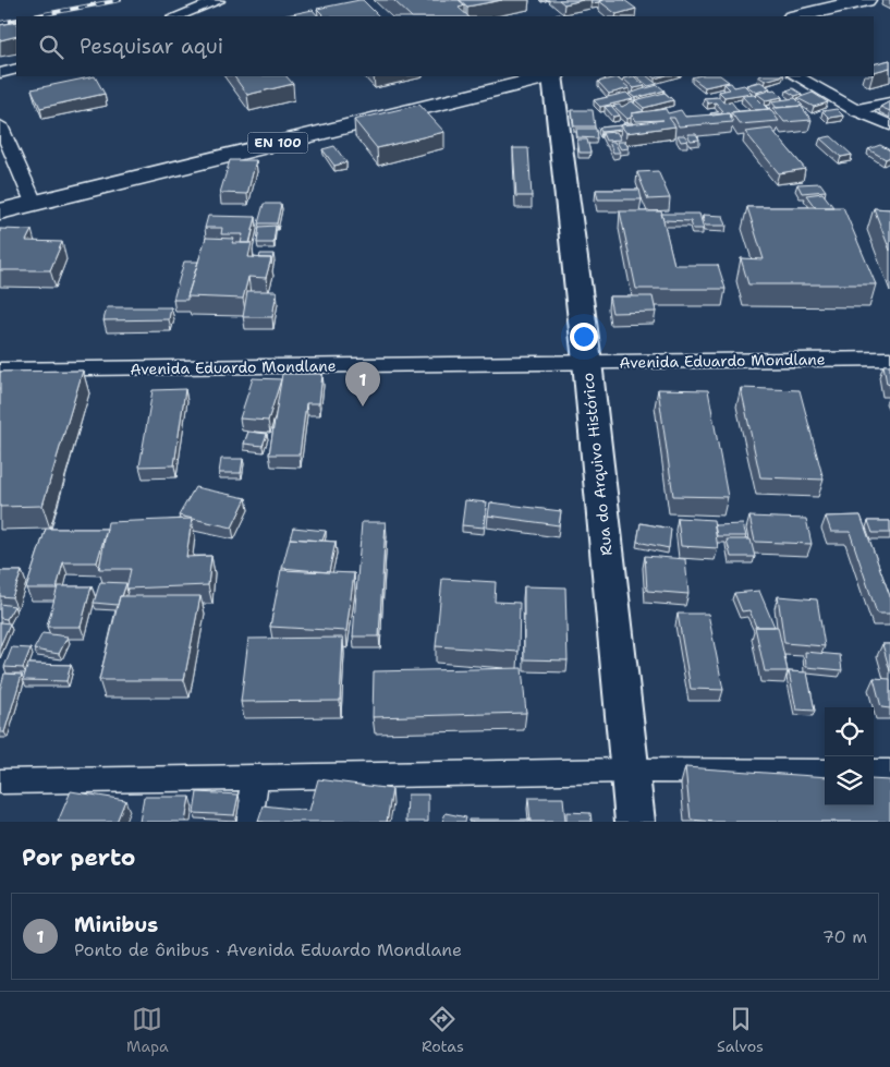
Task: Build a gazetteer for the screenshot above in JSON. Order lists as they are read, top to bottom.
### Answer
{
  "streets": {
    "main road": ["EN 100"],
    "street": ["Avenida Eduardo Mondlane", "Rua do Arquivo Histórico"]
  },
  "crossings": [
    ["Avenida Eduardo Mondlane", "Rua do Arquivo Histórico"]
  ],
  "page": {
    "search": "Pesquisar aqui",
    "pins": "1",
    "heading": "Por perto",
    "list": [
      {
        "mark": "1",
        "name": "Minibus",
        "note": "Ponto de ônibus · Avenida Eduardo Mondlane",
        "value": "70 m"
      }
    ],
    "nav": ["Mapa", "Rotas", "Salvos"]
  }
}
